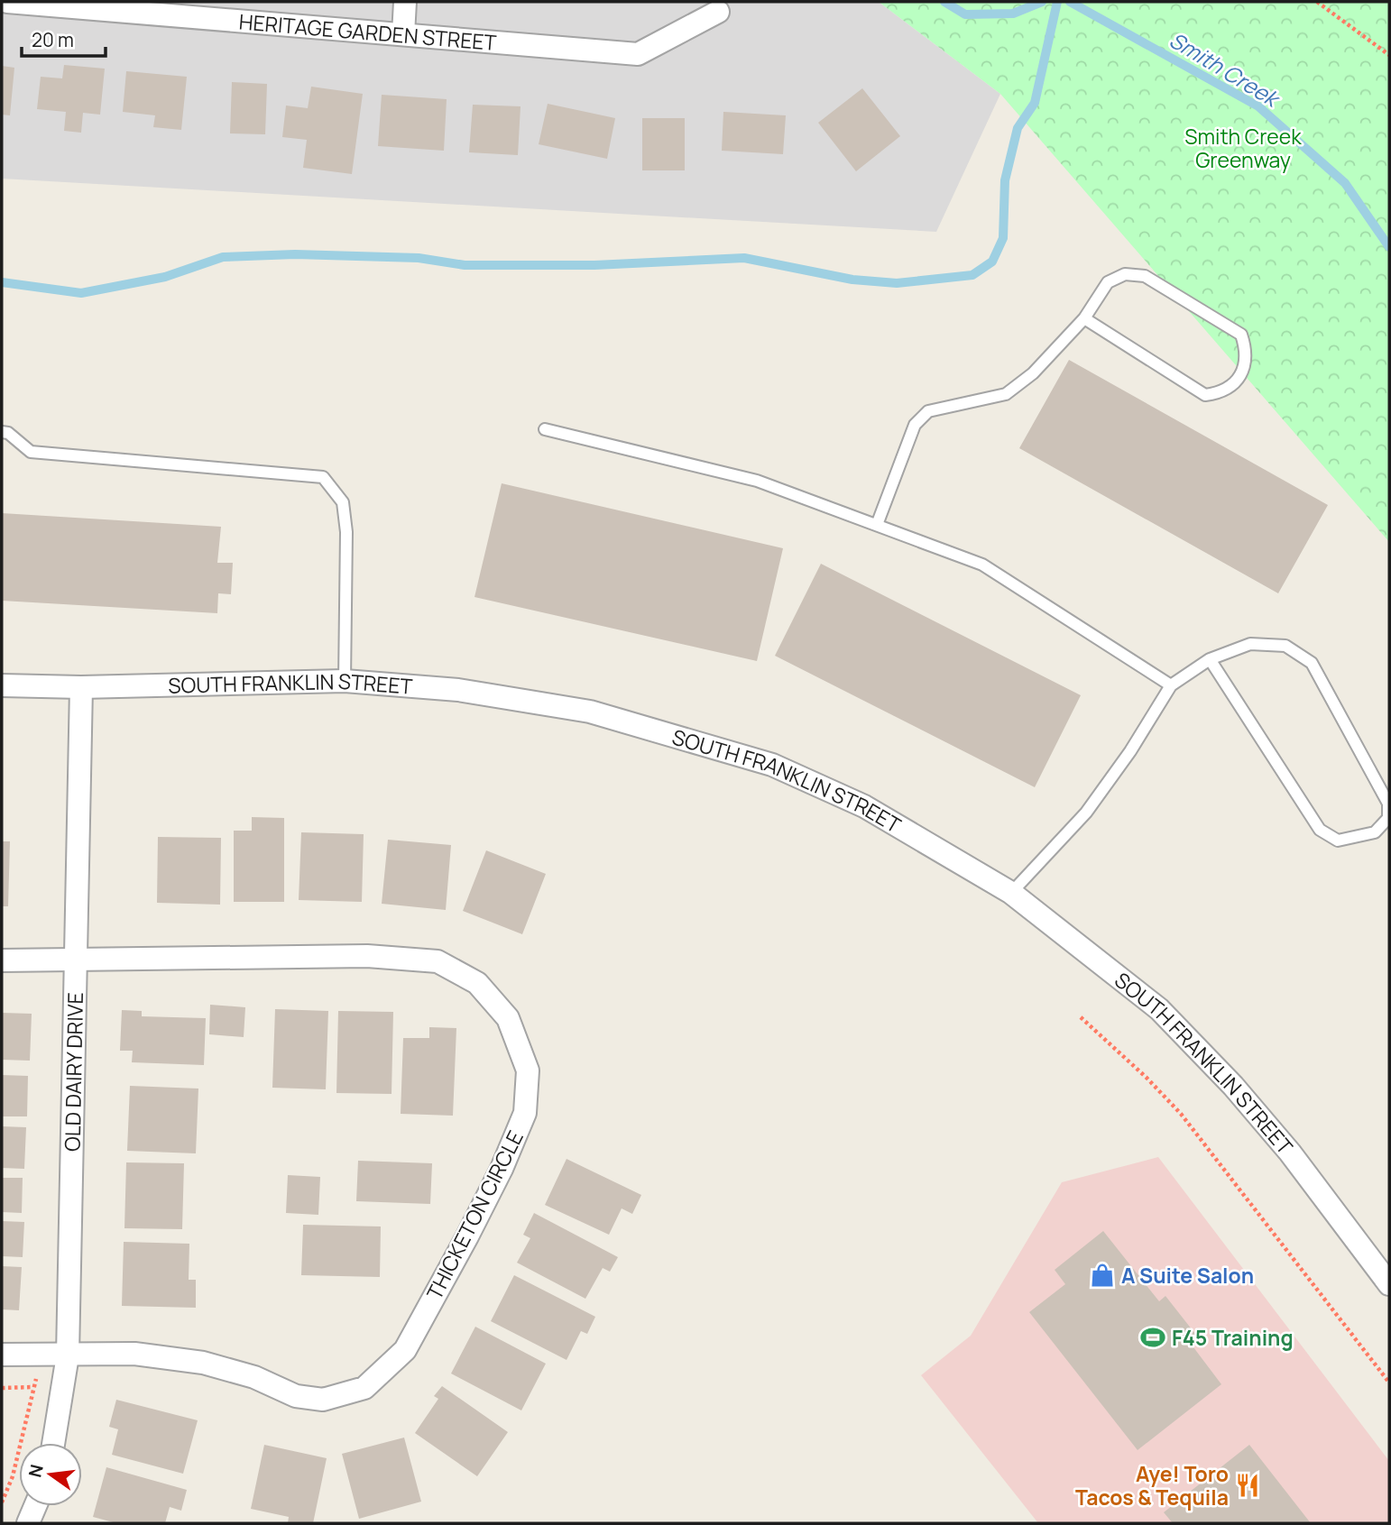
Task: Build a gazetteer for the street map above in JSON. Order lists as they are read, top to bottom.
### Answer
{
  "streets": {
    "street": [
      "HERITAGE GARDEN STREET",
      "SOUTH FRANKLIN STREET",
      "OLD DAIRY DRIVE",
      "THICKETON CIRCLE"
    ]
  },
  "crossings": [
    ["SOUTH FRANKLIN STREET", "OLD DAIRY DRIVE"],
    ["OLD DAIRY DRIVE", "THICKETON CIRCLE"]
  ],
  "water": ["Smith Creek"],
  "parks": ["Smith Creek Greenway"],
  "places": {
    "shop": ["A Suite Salon"],
    "sports": ["F45 Training"],
    "restaurant": ["Aye! Toro Tacos & Tequila"]
  },
  "scale_bar": "20 m",
  "north": "left"
}
